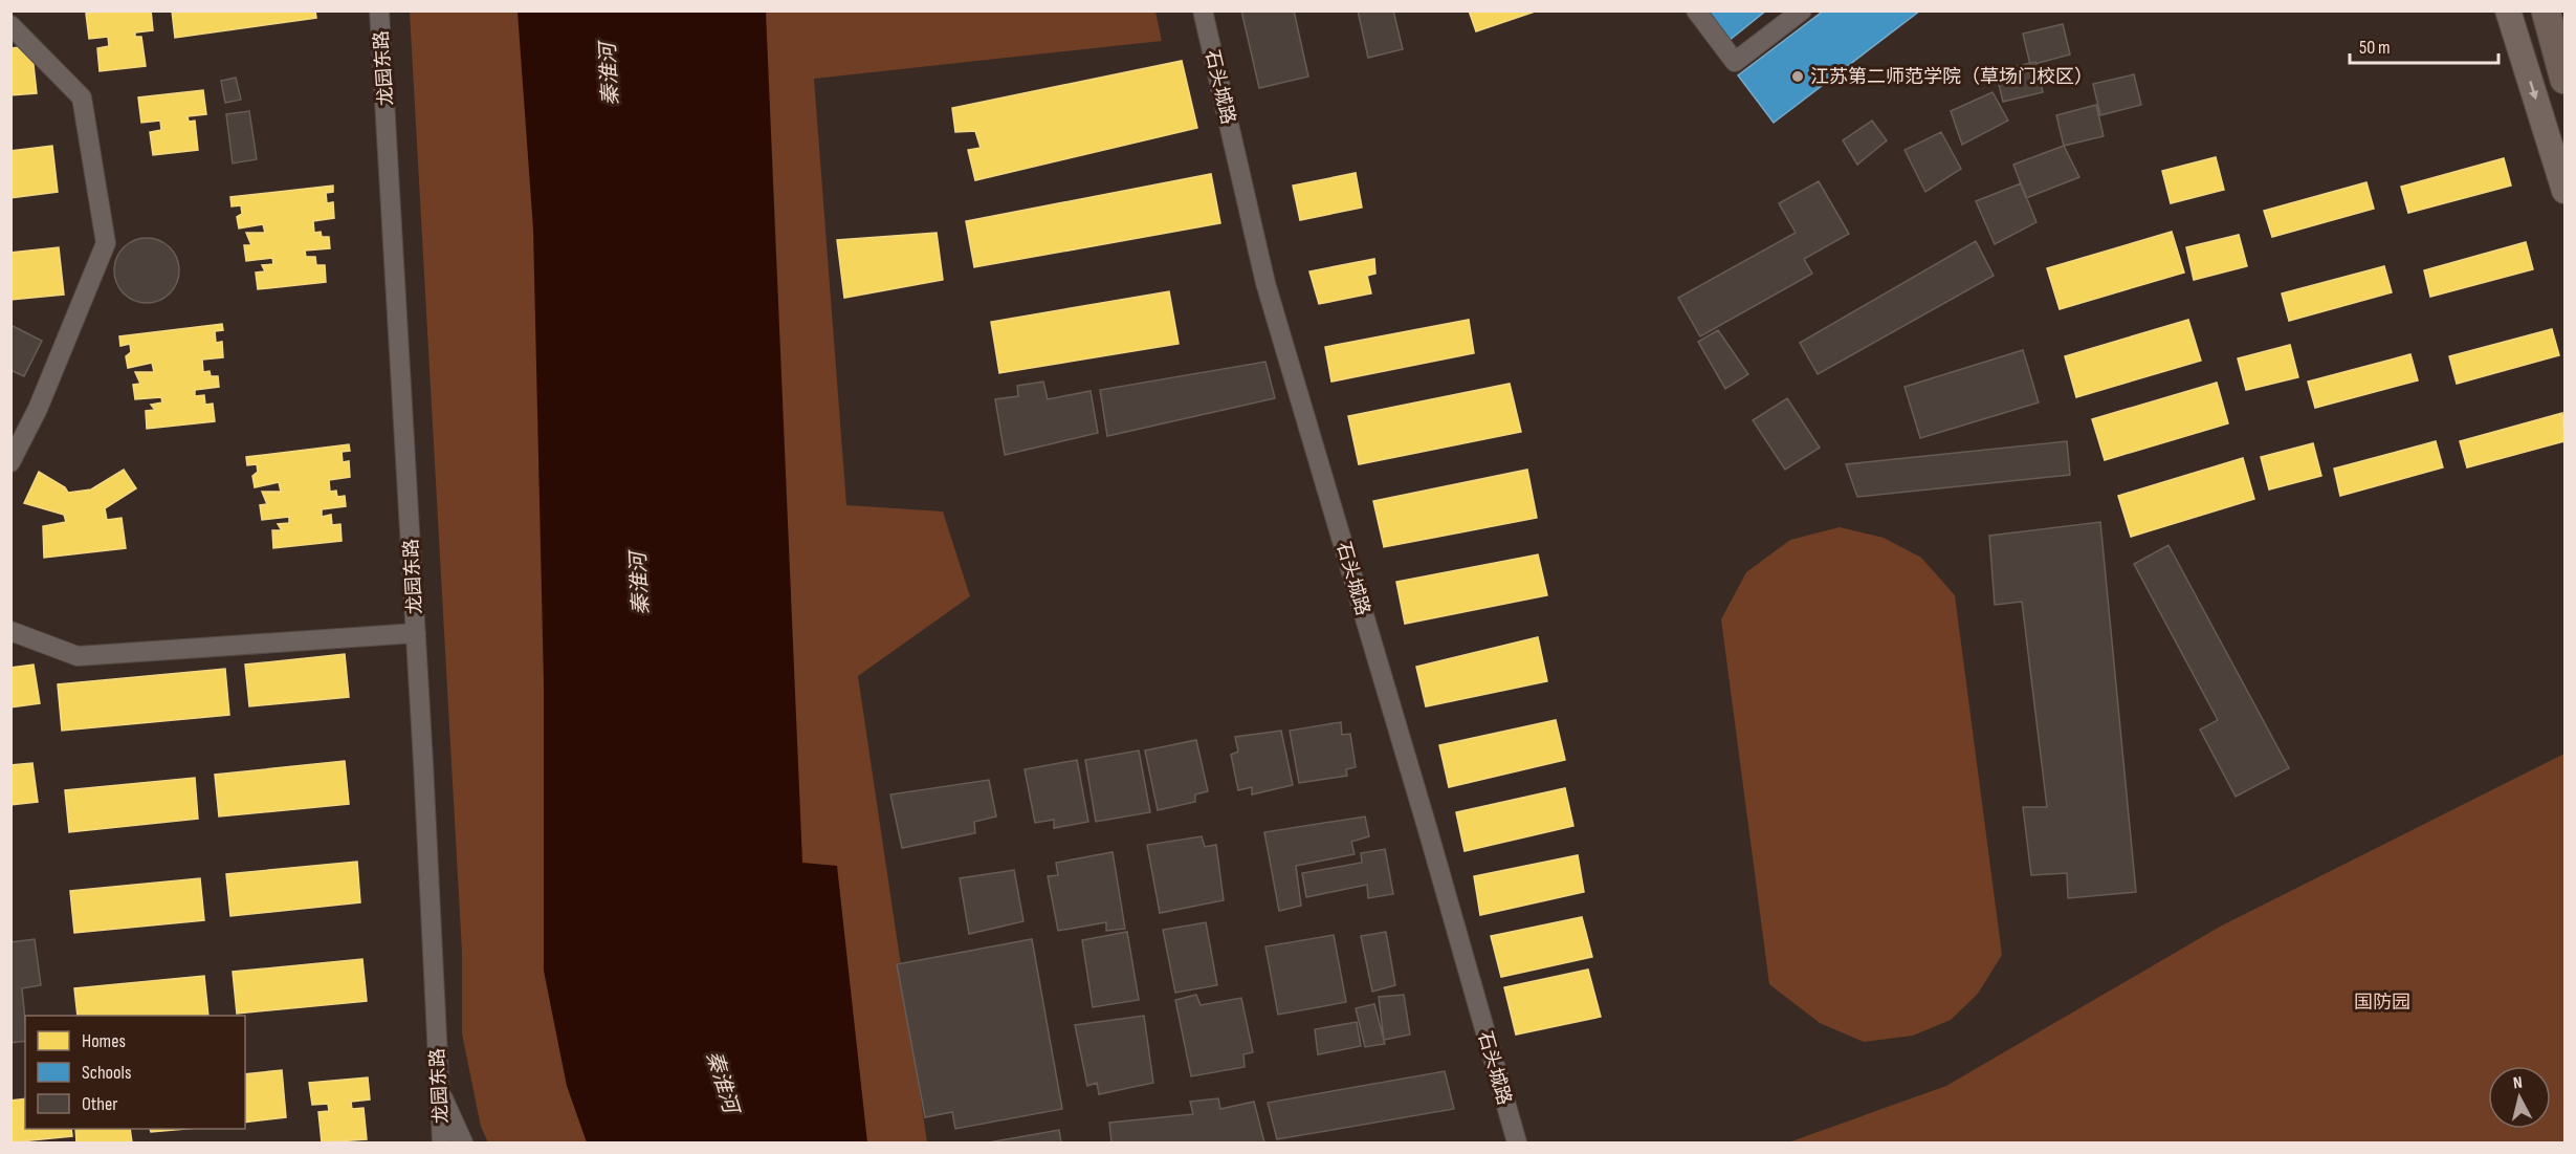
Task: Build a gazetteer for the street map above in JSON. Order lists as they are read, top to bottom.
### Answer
{
  "streets": {
    "street": ["龙园东路", "石头城路"]
  },
  "water": ["秦淮河"],
  "parks": ["国防园"],
  "places": ["江苏第二师范学院（草场门校区）"],
  "legend": ["Homes", "Schools", "Other"],
  "scale_bar": "50 m",
  "north": "top"
}
